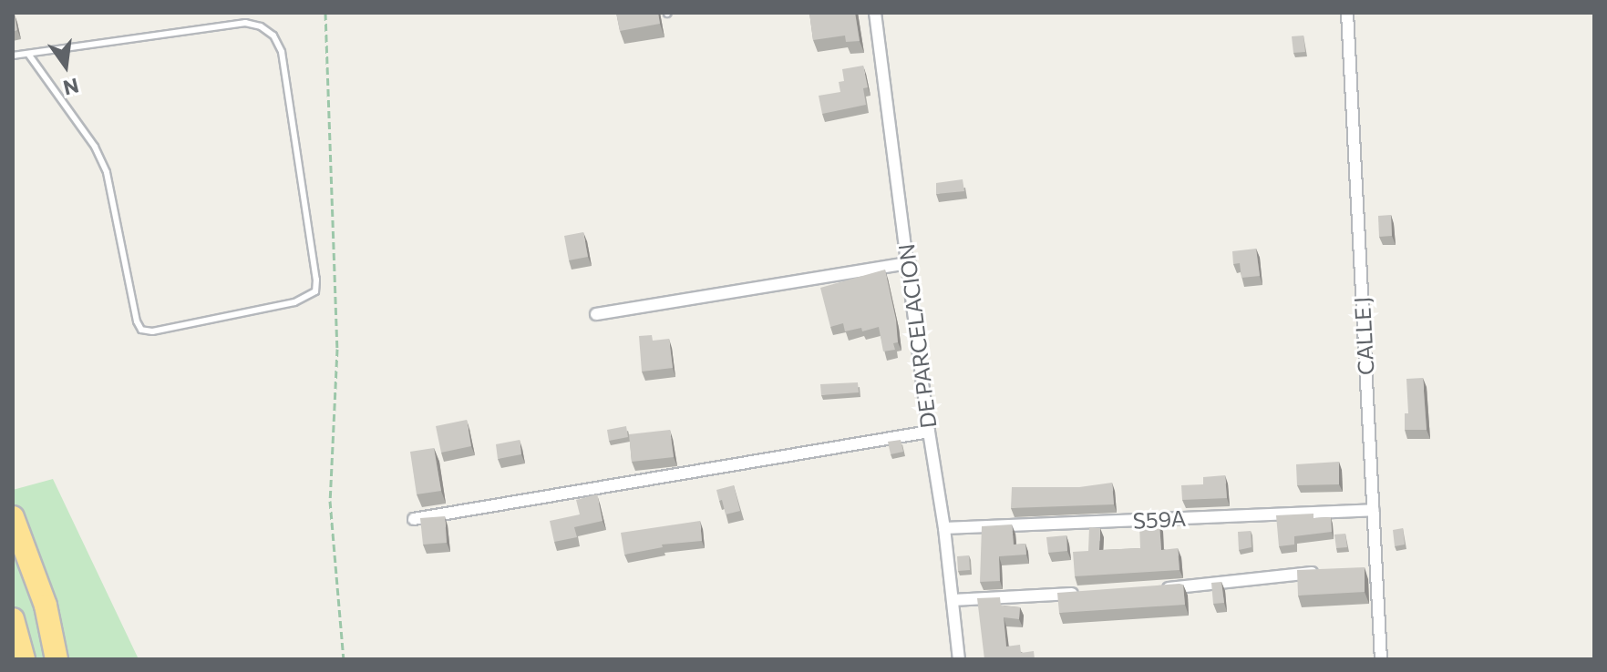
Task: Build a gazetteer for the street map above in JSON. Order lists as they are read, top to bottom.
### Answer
{
  "streets": {
    "street": ["DE PARCELACION", "CALLE J", "S59A"]
  },
  "crossings": [
    ["DE PARCELACION", "S59A"],
    ["CALLE J", "S59A"]
  ],
  "north": "bottom"
}
